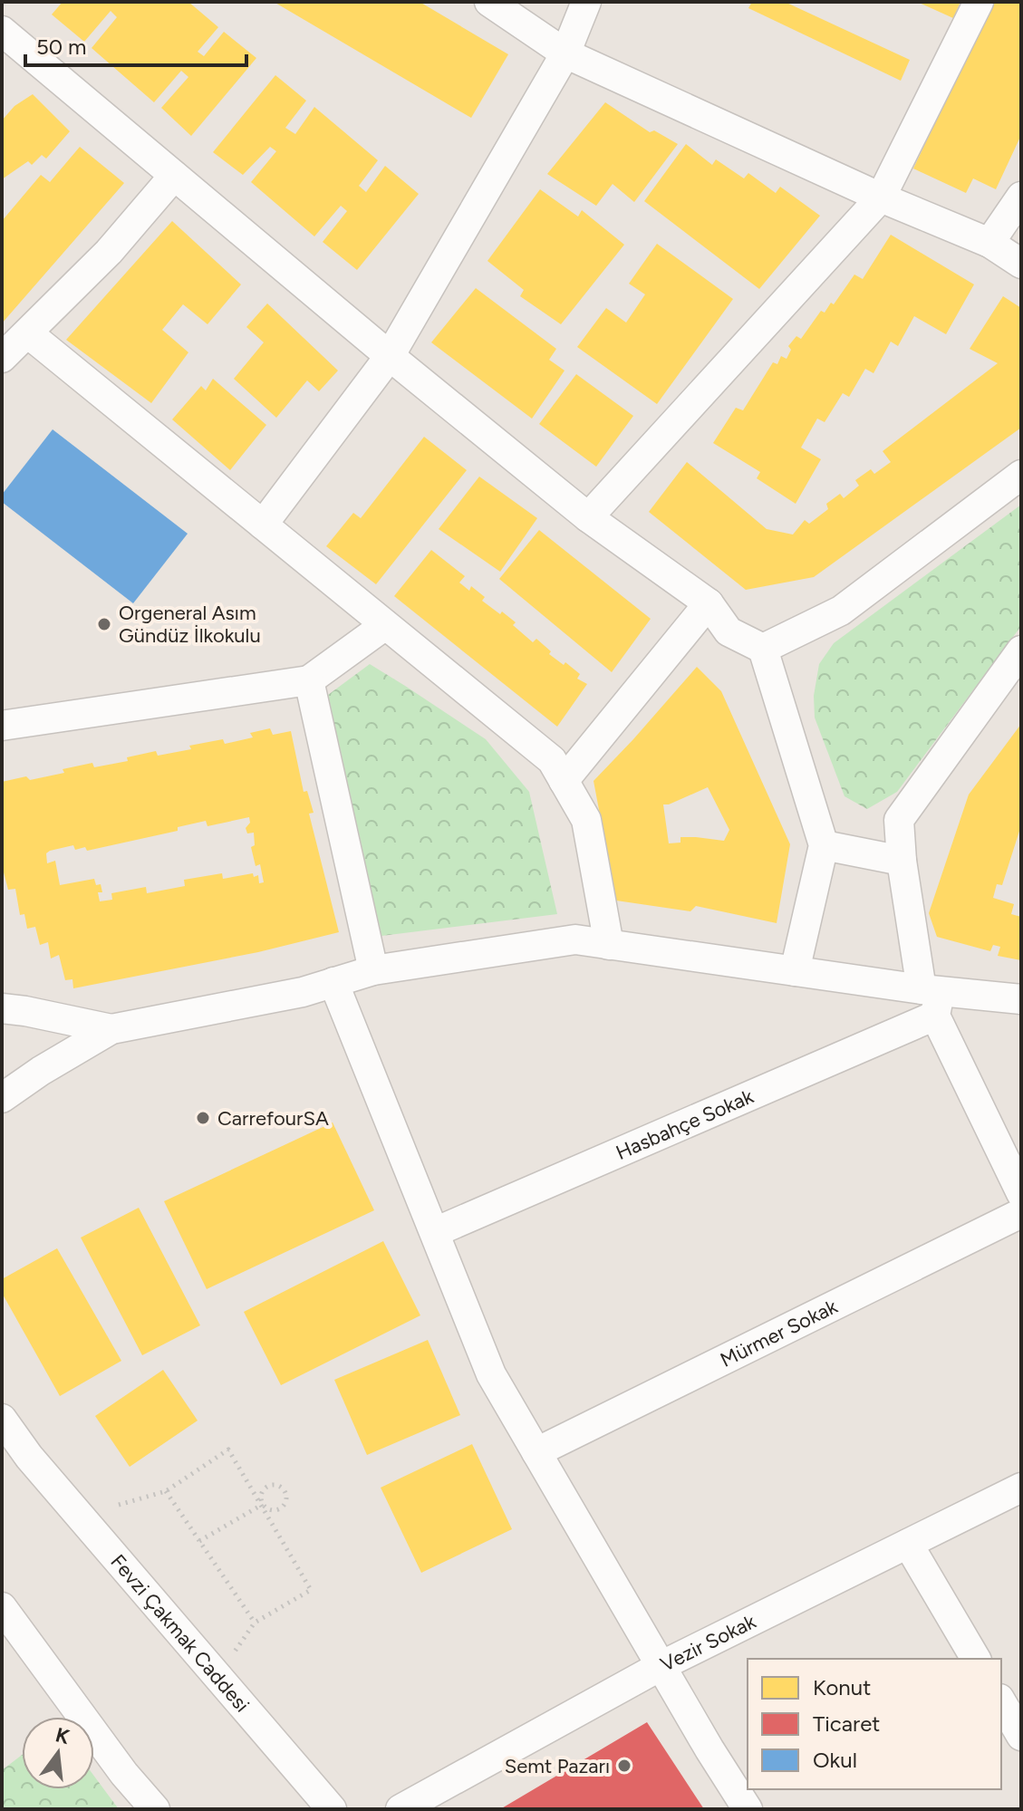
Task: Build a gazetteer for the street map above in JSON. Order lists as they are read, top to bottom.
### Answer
{
  "streets": {
    "street": [
      "Hasbahçe Sokak",
      "Mürmer Sokak",
      "Fevzi Çakmak Caddesi",
      "Vezir Sokak"
    ]
  },
  "places": ["Orgeneral Asım Gündüz İlkokulu", "CarrefourSA", "Semt Pazarı"],
  "legend": ["Konut", "Ticaret", "Okul"],
  "scale_bar": "50 m",
  "north": "top"
}
